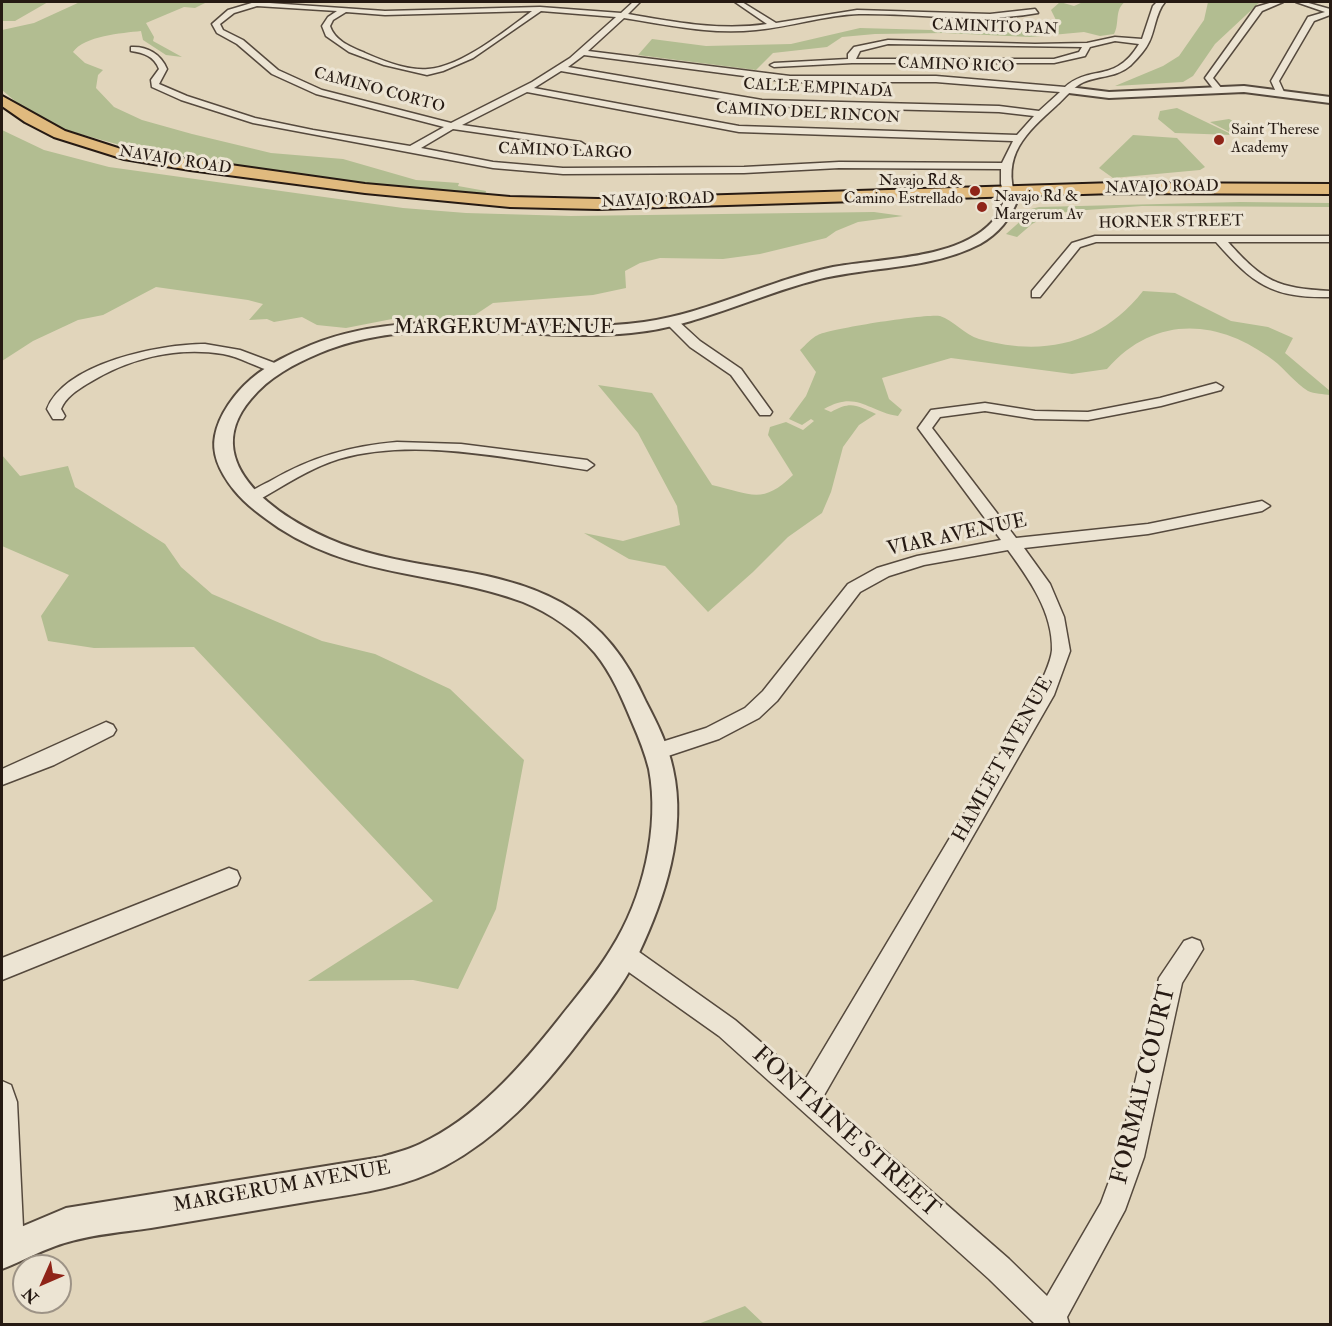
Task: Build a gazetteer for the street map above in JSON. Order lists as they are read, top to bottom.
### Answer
{
  "streets": {
    "main road": ["NAVAJO ROAD"],
    "street": [
      "CAMINITO PAN",
      "CAMINO RICO",
      "CALLE EMPINADA",
      "CAMINO CORTO",
      "CAMINO DEL RINCON",
      "CAMINO LARGO",
      "HORNER STREET",
      "MARGERUM AVENUE",
      "VIAR AVENUE",
      "HAMLET AVENUE",
      "FORMAL COURT",
      "FONTAINE STREET"
    ]
  },
  "crossings": [
    ["NAVAJO ROAD", "MARGERUM AVENUE"],
    ["MARGERUM AVENUE", "VIAR AVENUE"],
    ["MARGERUM AVENUE", "FONTAINE STREET"],
    ["VIAR AVENUE", "HAMLET AVENUE"],
    ["HAMLET AVENUE", "FONTAINE STREET"],
    ["FORMAL COURT", "FONTAINE STREET"]
  ],
  "places": ["Saint Therese Academy", "Navajo Rd & Camino Estrellado", "Navajo Rd & Margerum Av"],
  "north": "bottom left"
}
